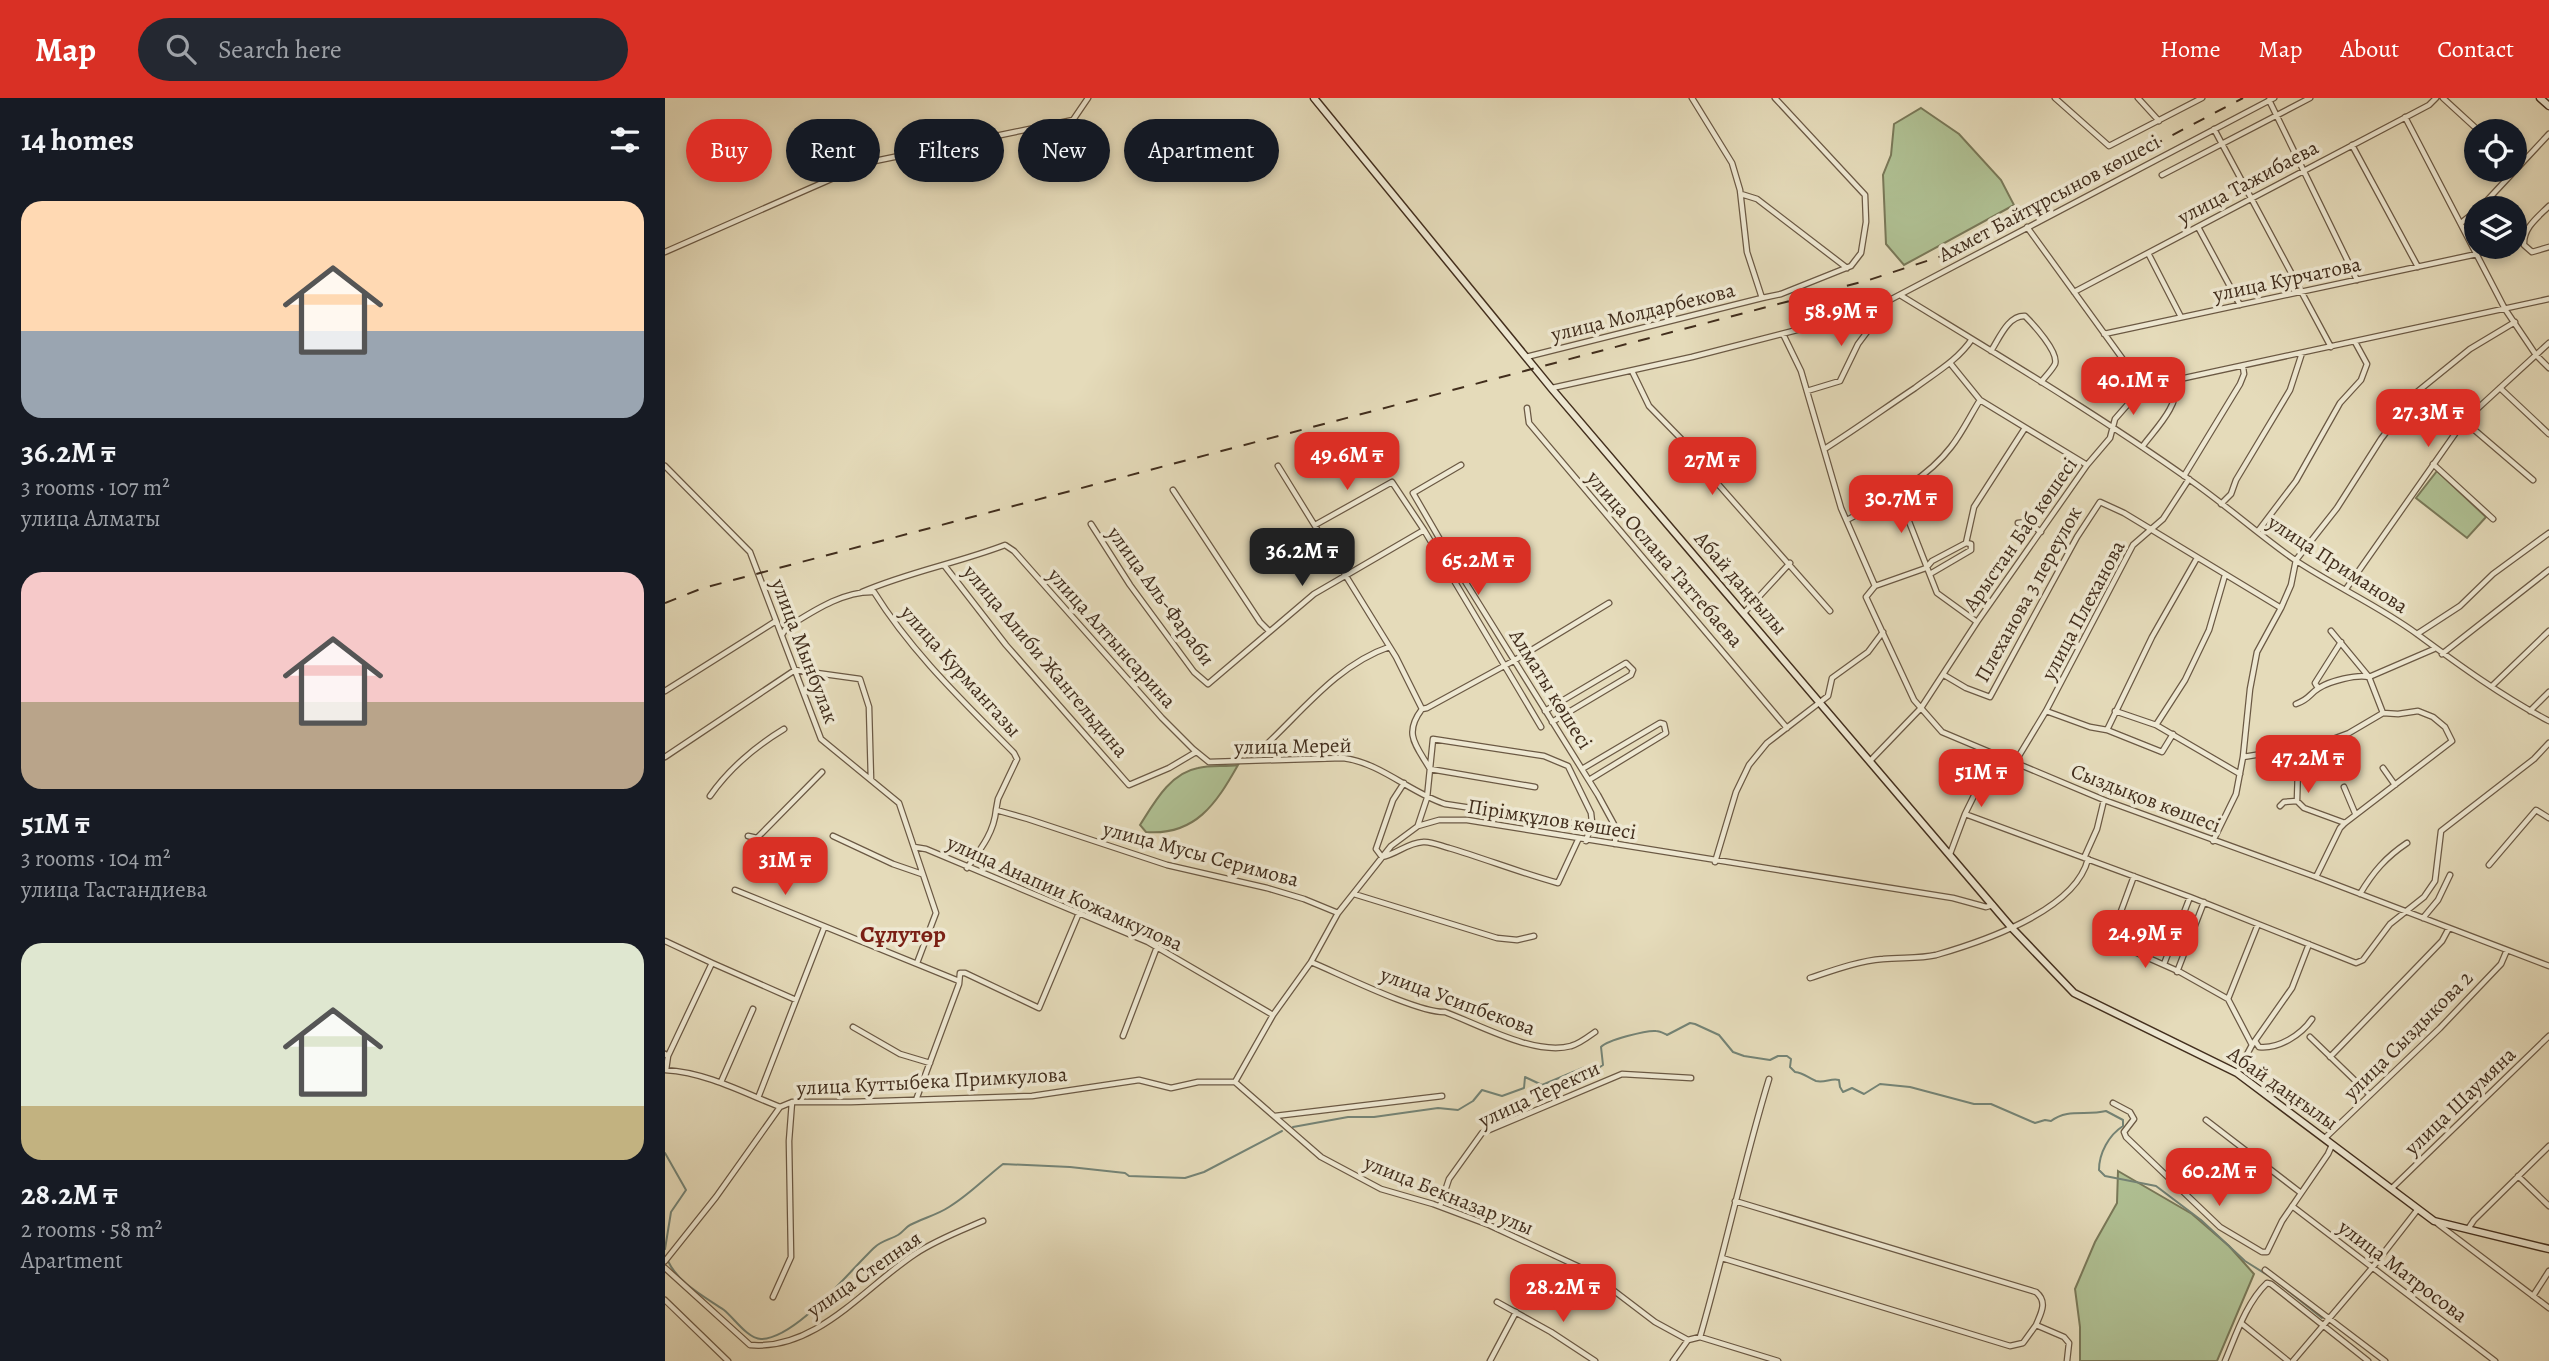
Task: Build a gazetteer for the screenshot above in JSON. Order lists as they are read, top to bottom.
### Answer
{
  "streets": {
    "street": [
      "улица Тажибаева",
      "Ахмет Байтұрсынов көшесі",
      "улица Курчатова",
      "улица Молдарбекова",
      "Арыстан Баб көшесі",
      "улица Ослана Таттебаева",
      "улица Приманова",
      "Абай даңғылы",
      "Плеханова 3 переулок",
      "улица Аль-Фараби",
      "улица Плеханова",
      "улица Алтынсарина",
      "улица Мынбулак",
      "улица Алиби Жангельдина",
      "улица Курмангазы",
      "Алматы көшесі",
      "улица Мерей",
      "Сыздықов көшесі",
      "Пірімқұлов көшесі",
      "улица Мусы Серимова",
      "улица Анапии Кожамкулова",
      "улица Усипбекова",
      "улица Сыздыкова 2",
      "улица Куттыбека Примкулова",
      "улица Теректи",
      "улица Шаумяна",
      "улица Бекназар улы",
      "улица Матросова",
      "улица Степная"
    ]
  },
  "crossings": [
    ["Ахмет Байтұрсынов көшесі", "улица Приманова"],
    ["Ахмет Байтұрсынов көшесі", "Абай даңғылы"],
    ["Ахмет Байтұрсынов көшесі", "Сыздықов көшесі"],
    ["улица Молдарбекова", "Абай даңғылы"],
    ["Арыстан Баб көшесі", "улица Приманова"],
    ["Арыстан Баб көшесі", "Абай даңғылы"],
    ["Арыстан Баб көшесі", "Плеханова 3 переулок"],
    ["Арыстан Баб көшесі", "Сыздықов көшесі"],
    ["улица Приманова", "улица Плеханова"],
    ["Абай даңғылы", "Пірімқұлов көшесі"],
    ["Абай даңғылы", "улица Сыздыкова 2"],
    ["Абай даңғылы", "улица Шаумяна"],
    ["Плеханова 3 переулок", "улица Плеханова"],
    ["улица Плеханова", "Сыздықов көшесі"],
    ["улица Алтынсарина", "улица Алиби Жангельдина"],
    ["улица Алтынсарина", "улица Мерей"],
    ["улица Мынбулак", "улица Анапии Кожамкулова"],
    ["улица Алиби Жангельдина", "улица Мерей"],
    ["улица Курмангазы", "улица Мусы Серимова"],
    ["Алматы көшесі", "Пірімқұлов көшесі"],
    ["Сыздықов көшесі", "улица Сыздыкова 2"],
    ["Пірімқұлов көшесі", "улица Мусы Серимова"],
    ["Пірімқұлов көшесі", "улица Анапии Кожамкулова"],
    ["Пірімқұлов көшесі", "улица Усипбекова"],
    ["Пірімқұлов көшесі", "улица Куттыбека Примкулова"],
    ["Пірімқұлов көшесі", "улица Бекназар улы"],
    ["улица Куттыбека Примкулова", "улица Бекназар улы"],
    ["улица Теректи", "улица Бекназар улы"]
  ],
  "districts": ["Сұлутөр"],
  "page": {
    "header": "Map",
    "search": "Search here",
    "nav": [
      "Home",
      "Map",
      "About",
      "Contact"
    ],
    "heading": "14 homes",
    "chip": [
      "Buy",
      "Rent",
      "Filters",
      "New",
      "Apartment"
    ],
    "list": [
      {
        "name": "36.2M ₸",
        "note": "3 rooms · 107 m² · улица Алматы"
      },
      {
        "name": "51M ₸",
        "note": "3 rooms · 104 m² · улица Тастандиева"
      },
      {
        "name": "28.2M ₸",
        "note": "2 rooms · 58 m² · Apartment"
      }
    ],
    "price": [
      "58.9M ₸",
      "40.1M ₸",
      "27.3M ₸",
      "49.6M ₸",
      "27M ₸",
      "30.7M ₸",
      "36.2M ₸",
      "65.2M ₸",
      "47.2M ₸",
      "51M ₸",
      "31M ₸",
      "24.9M ₸",
      "60.2M ₸",
      "28.2M ₸"
    ]
  }
}
